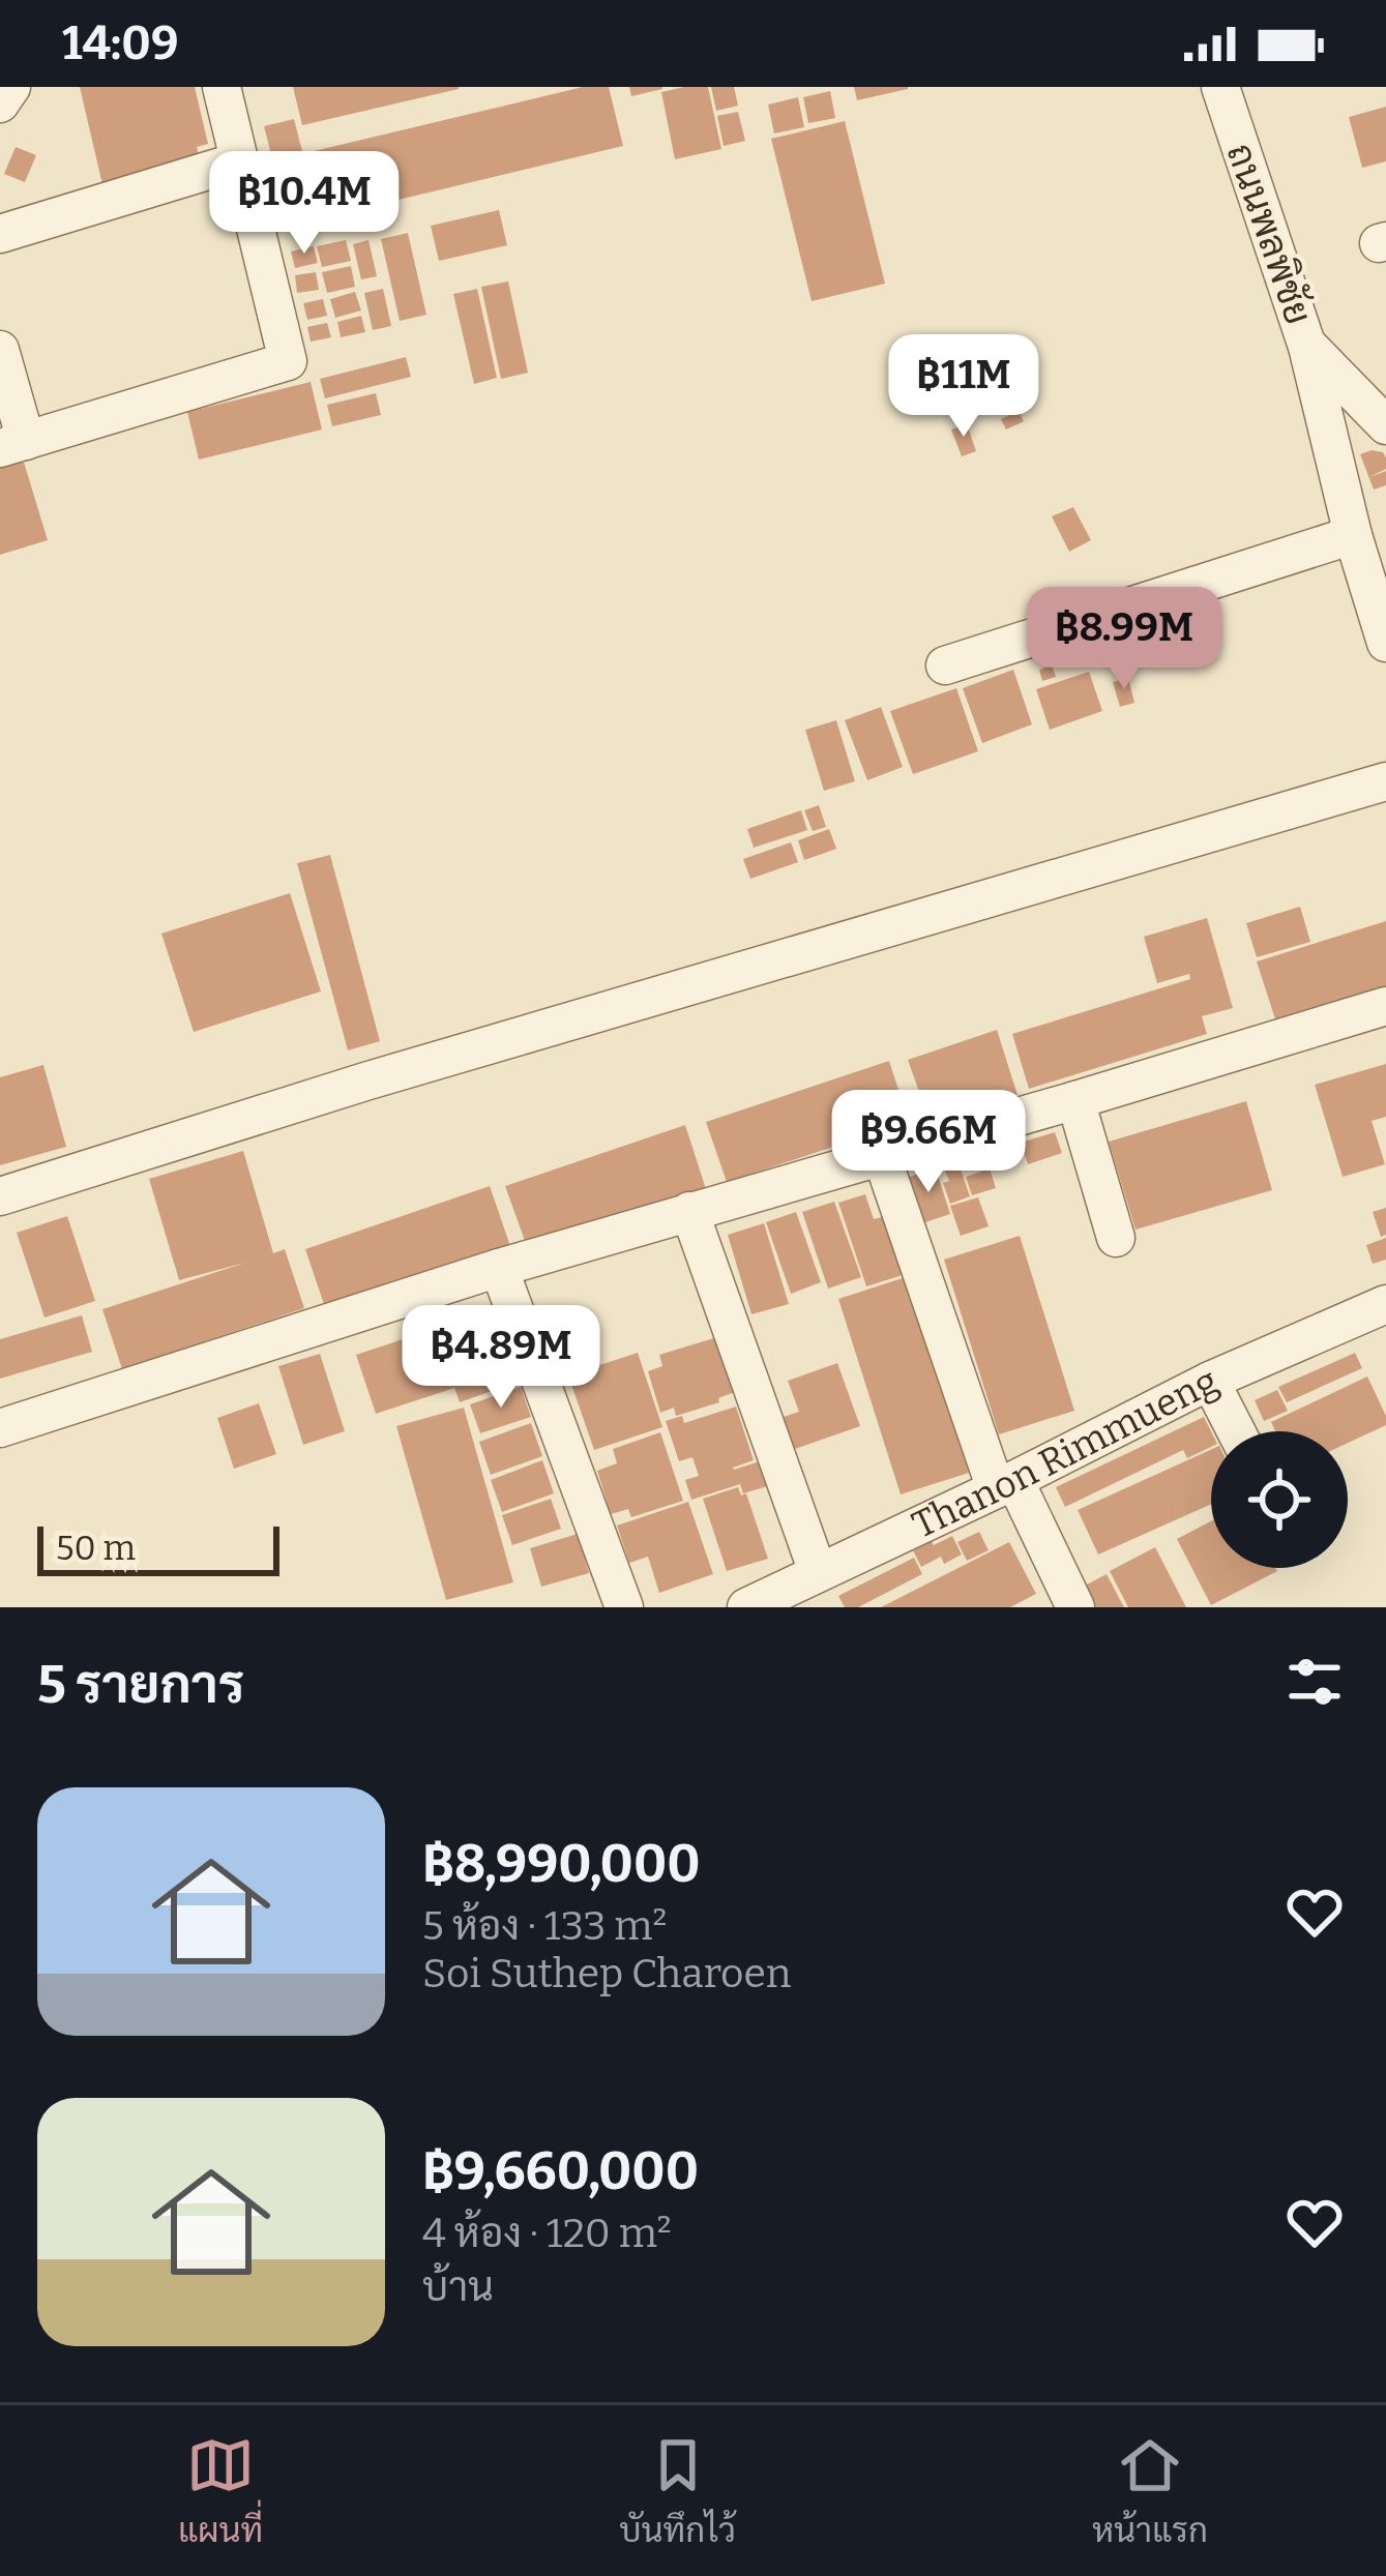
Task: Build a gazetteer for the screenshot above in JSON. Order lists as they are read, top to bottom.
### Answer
{
  "streets": {
    "street": ["ถนนพลพิชัย", "Thanon Rimmueng"]
  },
  "scale_bar": "50 m",
  "page": {
    "status": "14:09",
    "price": [
      "฿10.4M",
      "฿11M",
      "฿8.99M",
      "฿9.66M",
      "฿4.89M"
    ],
    "scale": "50 m",
    "heading": "5 รายการ",
    "list": [
      {
        "name": "฿8,990,000",
        "note": "5 ห้อง · 133 m² · Soi Suthep Charoen"
      },
      {
        "name": "฿9,660,000",
        "note": "4 ห้อง · 120 m² · บ้าน"
      }
    ],
    "tabs": ["แผนที่", "บันทึกไว้", "หน้าแรก"]
  }
}
